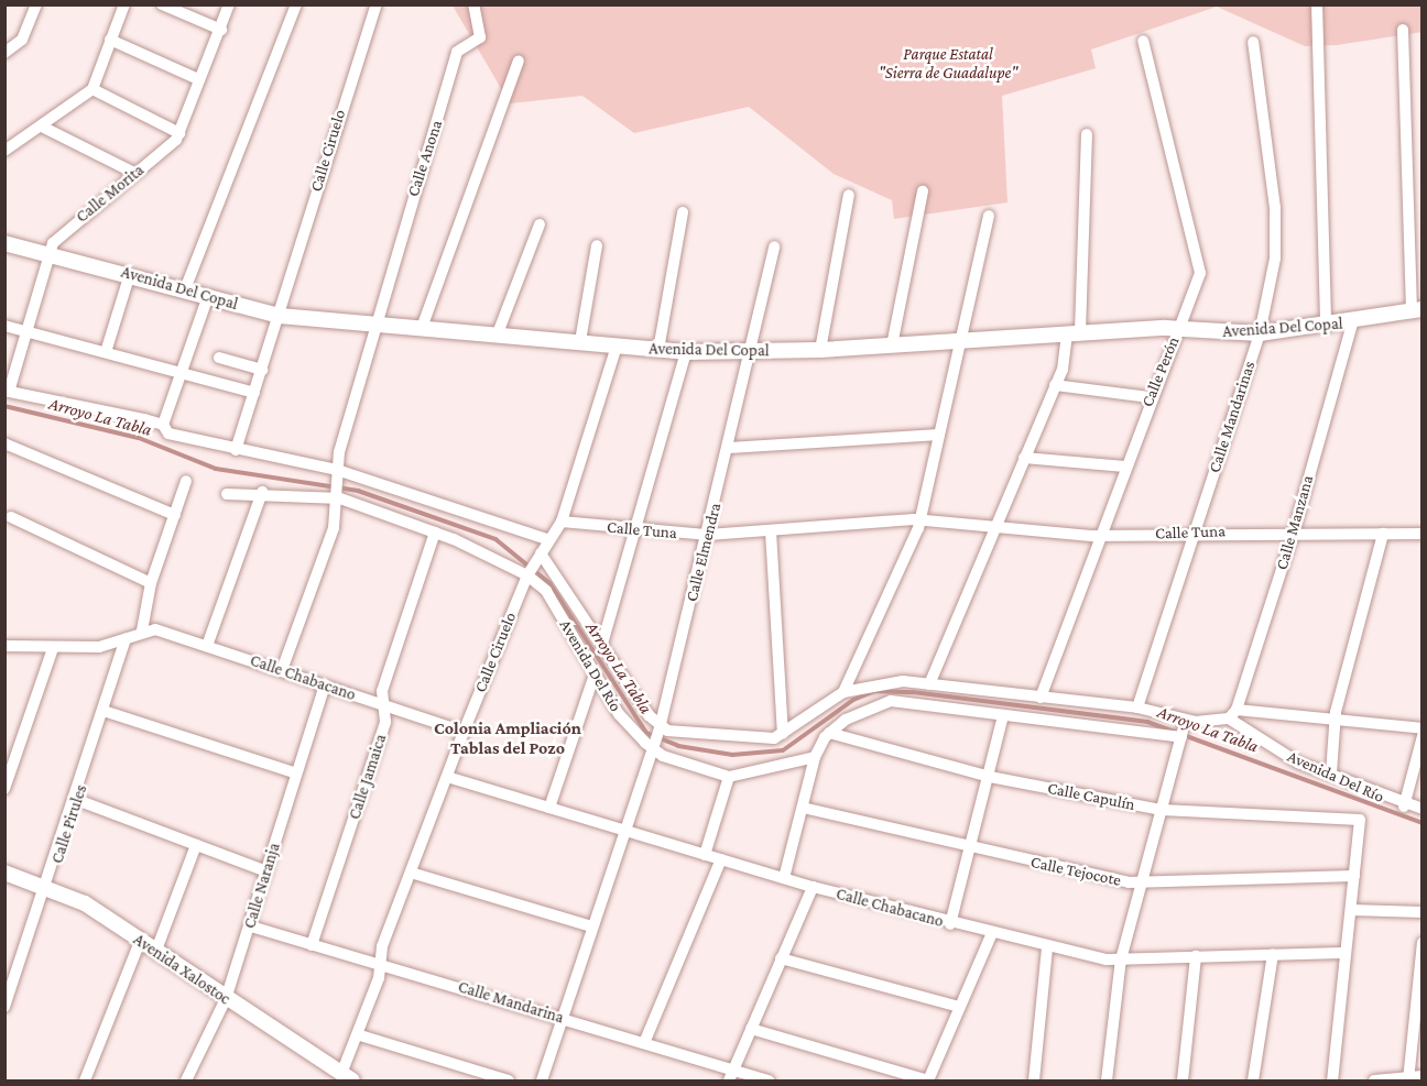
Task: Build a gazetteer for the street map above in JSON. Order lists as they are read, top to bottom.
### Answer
{
  "streets": {
    "street": [
      "Calle Ciruelo",
      "Calle Anona",
      "Calle Morita",
      "Avenida Del Copal",
      "Calle Perón",
      "Calle Mandarinas",
      "Calle Manzana",
      "Calle Tuna",
      "Calle Elmendra",
      "Avenida Del Río",
      "Calle Chabacano",
      "Calle Jamaica",
      "Calle Capulín",
      "Calle Pirules",
      "Calle Tejocote",
      "Calle Naranja",
      "Avenida Xalostoc",
      "Calle Mandarina"
    ]
  },
  "crossings": [
    ["Calle Ciruelo", "Avenida Del Copal"],
    ["Calle Ciruelo", "Calle Tuna"],
    ["Calle Ciruelo", "Avenida Del Río"],
    ["Calle Ciruelo", "Calle Chabacano"],
    ["Calle Ciruelo", "Avenida Xalostoc"],
    ["Calle Ciruelo", "Calle Mandarina"],
    ["Calle Anona", "Avenida Del Copal"],
    ["Calle Morita", "Avenida Del Copal"],
    ["Avenida Del Copal", "Calle Perón"],
    ["Avenida Del Copal", "Calle Mandarinas"],
    ["Avenida Del Copal", "Calle Manzana"],
    ["Avenida Del Copal", "Calle Elmendra"],
    ["Calle Perón", "Calle Tuna"],
    ["Calle Mandarinas", "Calle Tuna"],
    ["Calle Manzana", "Calle Tuna"],
    ["Calle Manzana", "Avenida Del Río"],
    ["Calle Tuna", "Calle Elmendra"],
    ["Calle Elmendra", "Avenida Del Río"],
    ["Calle Elmendra", "Calle Chabacano"],
    ["Calle Elmendra", "Calle Mandarina"],
    ["Avenida Del Río", "Calle Jamaica"],
    ["Calle Chabacano", "Calle Jamaica"],
    ["Calle Chabacano", "Calle Naranja"],
    ["Calle Jamaica", "Calle Mandarina"],
    ["Calle Capulín", "Calle Tejocote"],
    ["Calle Pirules", "Avenida Xalostoc"],
    ["Calle Naranja", "Avenida Xalostoc"],
    ["Calle Naranja", "Calle Mandarina"]
  ],
  "districts": ["Colonia Ampliación Tablas del Pozo"],
  "water": ["Arroyo La Tabla"],
  "parks": ["Parque Estatal \"Sierra de Guadalupe\""]
}
